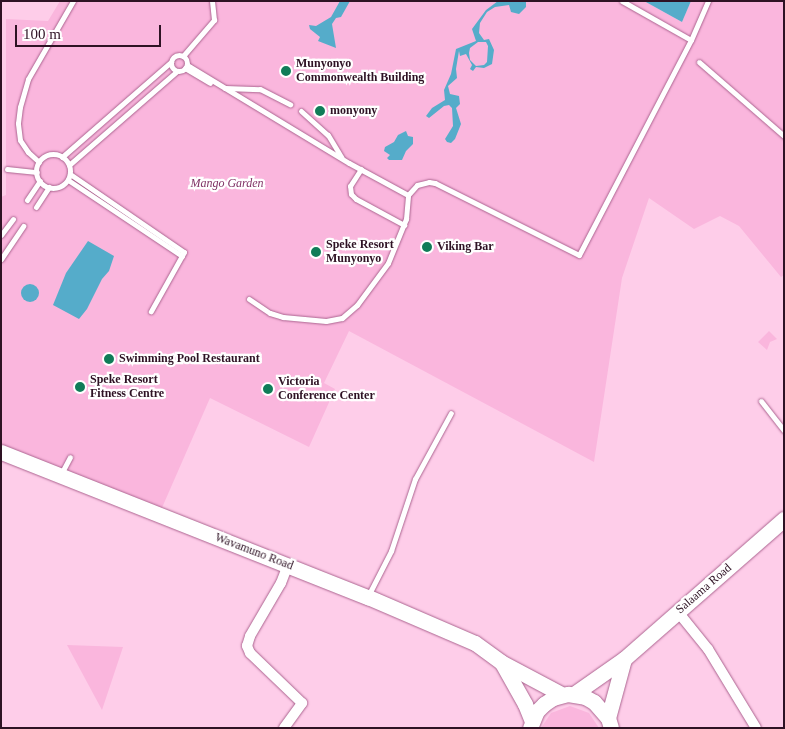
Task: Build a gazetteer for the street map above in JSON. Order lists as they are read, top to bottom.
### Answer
{
  "streets": {
    "main road": ["Wavamuno Road", "Salaama Road"]
  },
  "crossings": [
    ["Wavamuno Road", "Salaama Road"]
  ],
  "parks": ["Mango Garden"],
  "places": [
    "Munyonyo Commonwealth Building",
    "monyony",
    "Viking Bar",
    "Speke Resort Munyonyo",
    "Swimming Pool Restaurant",
    "Speke Resort Fitness Centre",
    "Victoria Conference Center"
  ],
  "scale_bar": "100 m"
}
